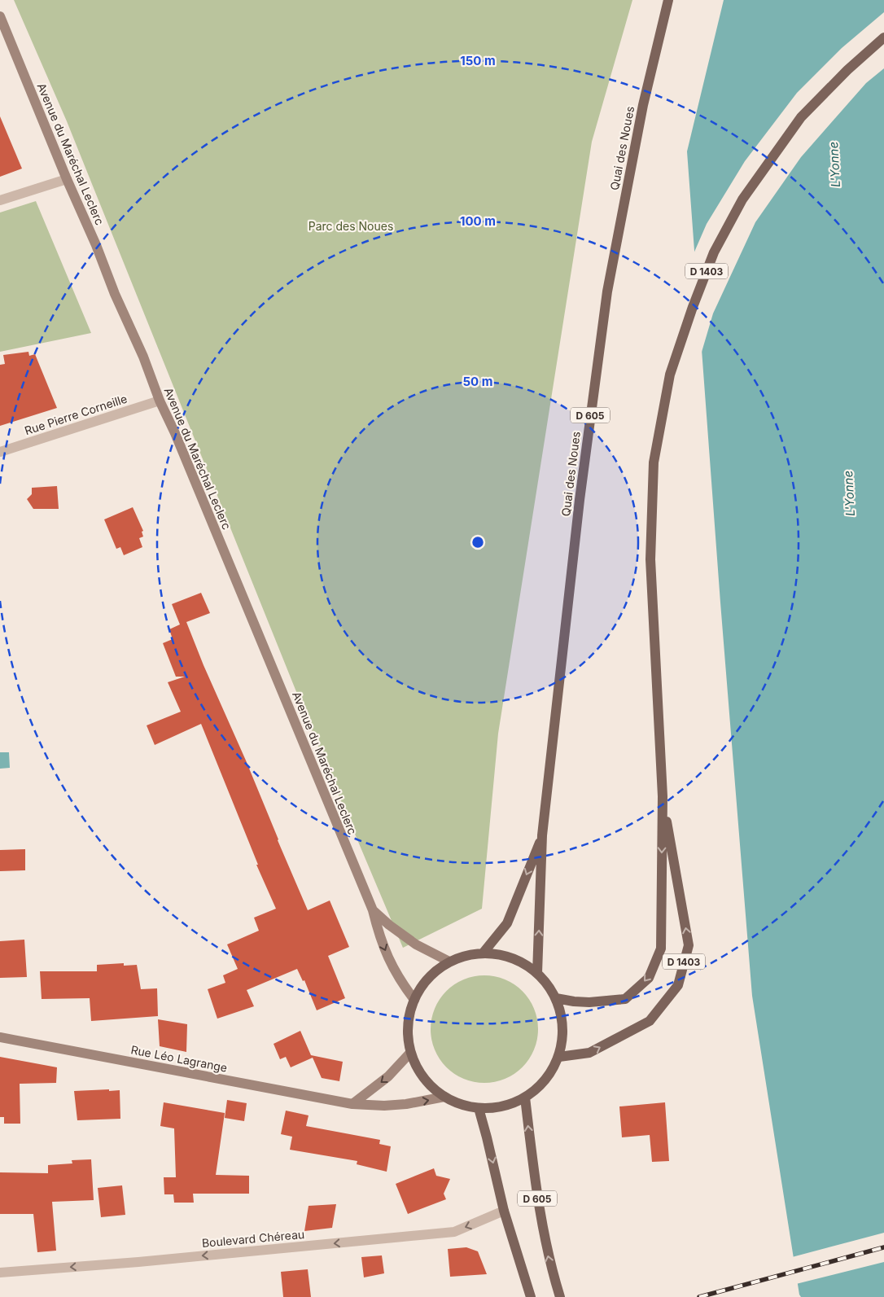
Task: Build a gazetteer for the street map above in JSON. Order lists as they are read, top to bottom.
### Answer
{
  "streets": {
    "main road": [
      "Quai des Noues",
      "Avenue du Maréchal Leclerc",
      "D 1403",
      "D 605",
      "Rue Léo Lagrange"
    ],
    "street": ["Rue Pierre Corneille", "Boulevard Chéreau"]
  },
  "crossings": [
    ["Quai des Noues", "D 605"],
    ["Avenue du Maréchal Leclerc", "Rue Pierre Corneille"],
    ["D 605", "Boulevard Chéreau"]
  ],
  "one_way": ["Boulevard Chéreau"],
  "water": ["L'Yonne"],
  "parks": ["Parc des Noues"],
  "rings": ["150 m", "100 m", "50 m"]
}
